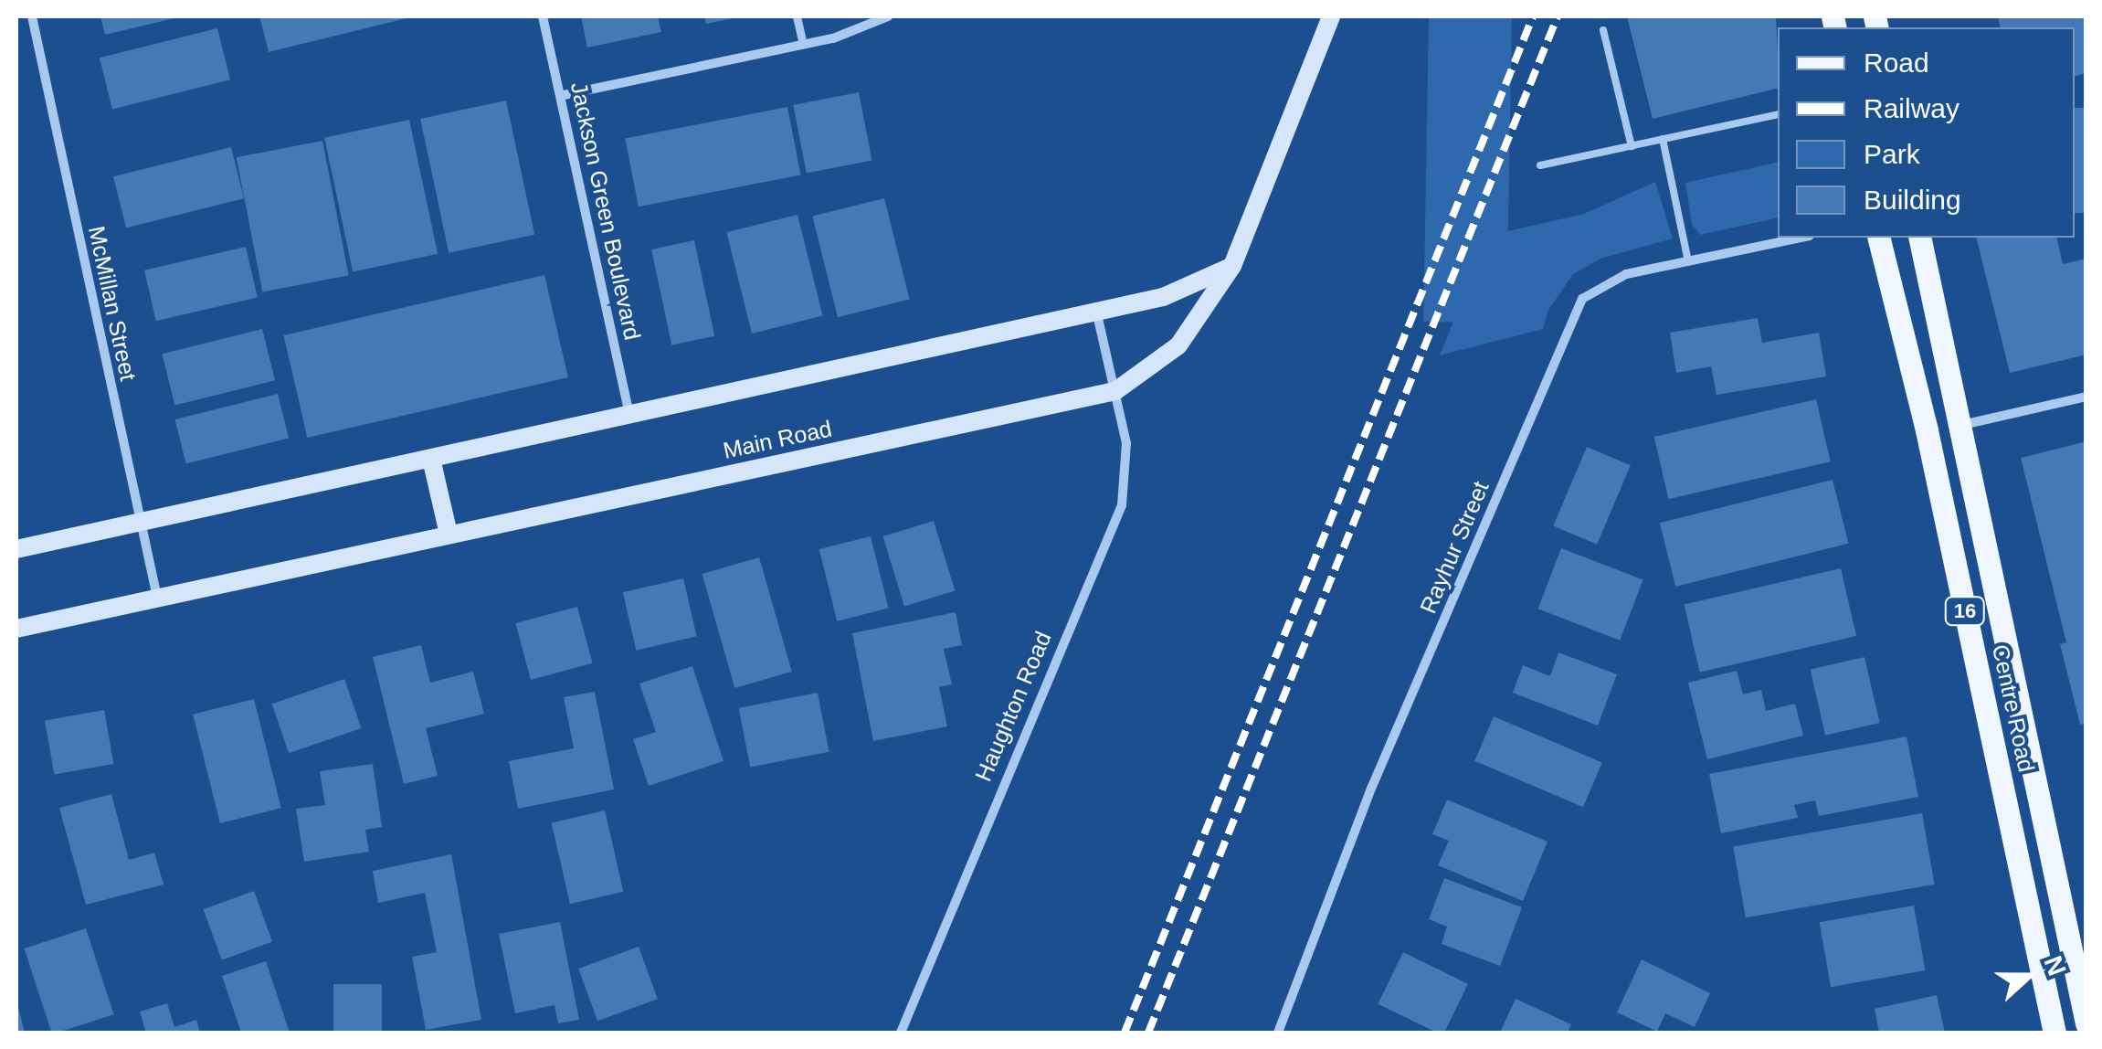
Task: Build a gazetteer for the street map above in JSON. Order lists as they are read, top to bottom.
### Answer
{
  "streets": {
    "main road": ["Main Road", "16", "Centre Road"],
    "street": [
      "Jackson Green Boulevard",
      "McMillan Street",
      "Rayhur Street",
      "Haughton Road"
    ]
  },
  "crossings": [
    ["McMillan Street", "Main Road"],
    ["Main Road", "Haughton Road"]
  ],
  "legend": [
    "Road",
    "Railway",
    "Park",
    "Building"
  ],
  "north": "right"
}
